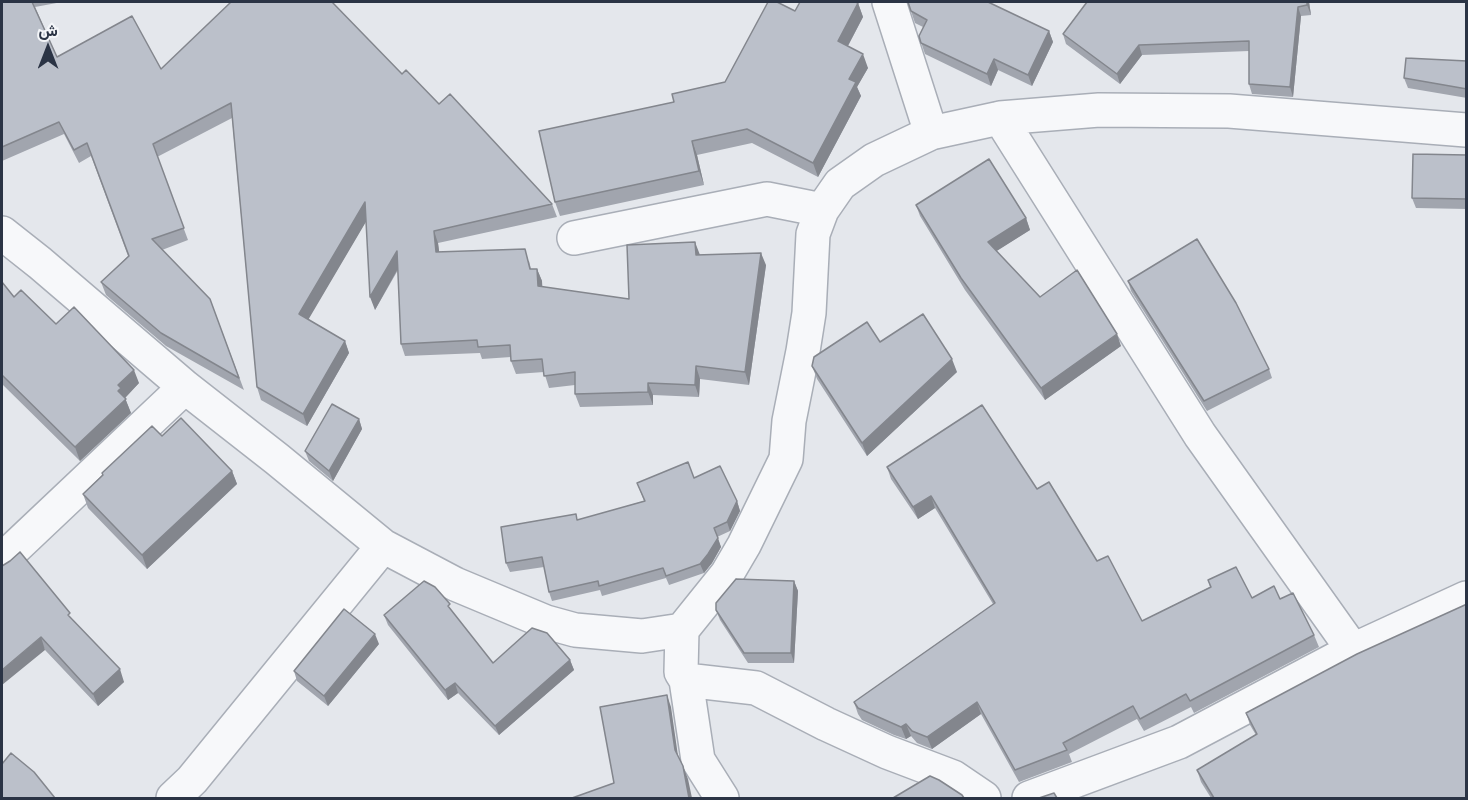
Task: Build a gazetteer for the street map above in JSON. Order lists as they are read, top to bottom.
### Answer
{
  "north": "top"
}
